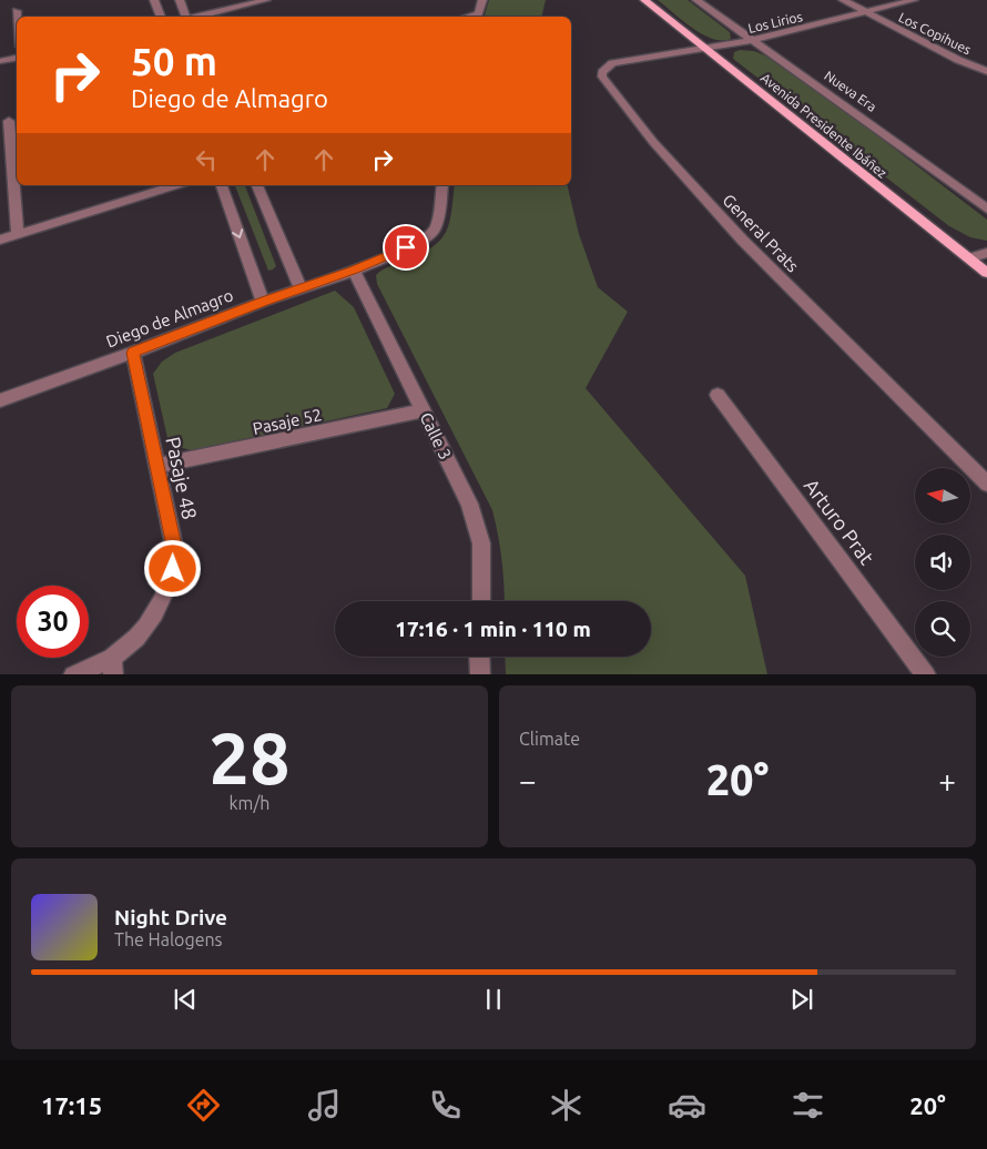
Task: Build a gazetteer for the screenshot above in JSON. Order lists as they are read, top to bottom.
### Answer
{
  "streets": {
    "main road": ["Avenida Presidente Ibáñez"],
    "street": [
      "Los Lirios",
      "Los Copihues",
      "Nueva Era",
      "General Prats",
      "Diego de Almagro",
      "Pasaje 52",
      "Calle 3",
      "Pasaje 48",
      "Arturo Prat"
    ]
  },
  "crossings": [
    ["Los Lirios", "Los Copihues"],
    ["Los Lirios", "Nueva Era"],
    ["Los Lirios", "Avenida Presidente Ibáñez"],
    ["Los Lirios", "General Prats"],
    ["Avenida Presidente Ibáñez", "General Prats"],
    ["Diego de Almagro", "Calle 3"],
    ["Diego de Almagro", "Pasaje 48"],
    ["Pasaje 52", "Calle 3"],
    ["Pasaje 52", "Pasaje 48"]
  ],
  "north": "left",
  "page": {
    "turn": ["50 m", "Diego de Almagro"],
    "limit": "30",
    "trip": "17:16 · 1 min · 110 m",
    "tile": [
      ["28", "km/h"],
      "Climate"
    ],
    "heat": ["−", "20°", "+"],
    "song": ["Night Drive", "The Halogens"],
    "tabs": ["17:15", "20°"]
  }
}
